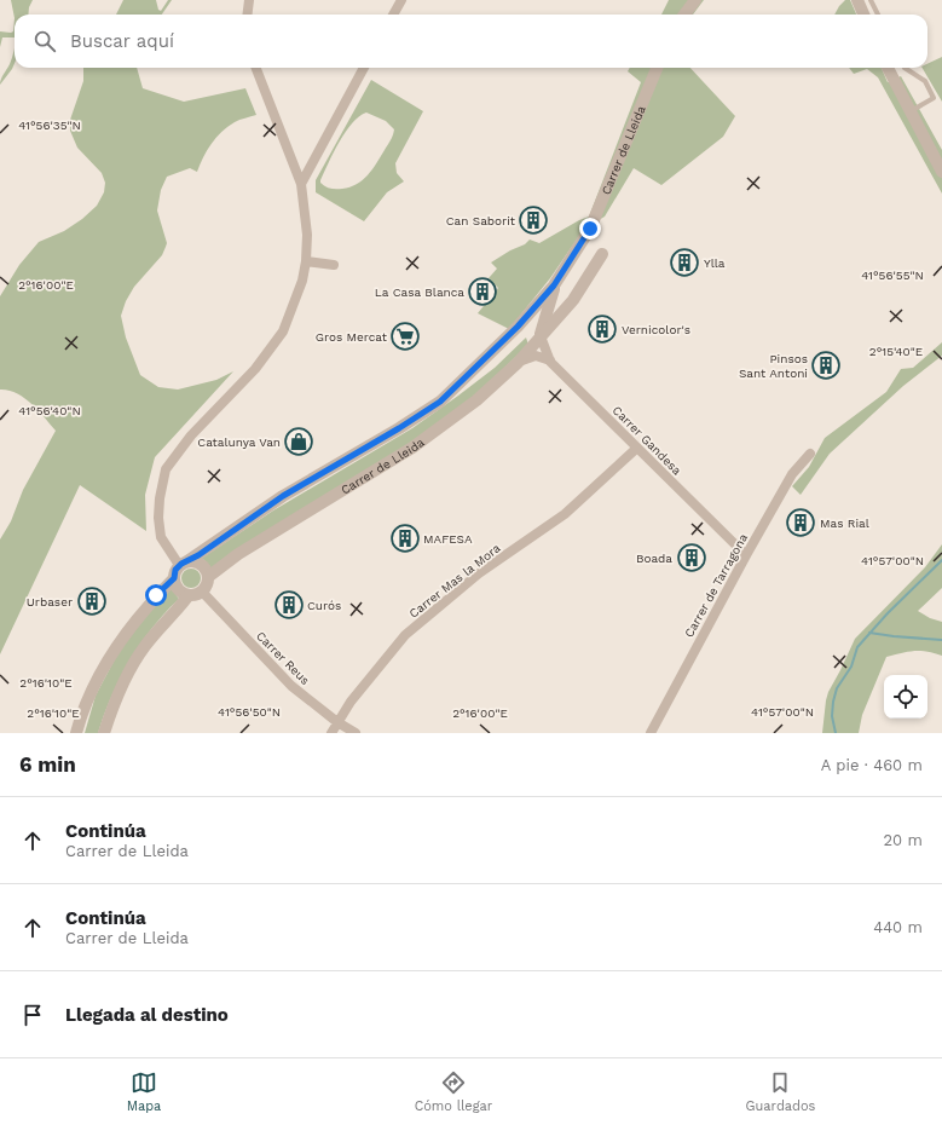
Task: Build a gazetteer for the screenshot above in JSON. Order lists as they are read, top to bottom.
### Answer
{
  "streets": {
    "street": [
      "Carrer de Lleida",
      "Carrer Gandesa",
      "Carrer Mas la Mora",
      "Carrer de Tarragona",
      "Carrer Reus"
    ]
  },
  "crossings": [
    ["Carrer de Lleida", "Carrer Gandesa"],
    ["Carrer de Lleida", "Carrer Reus"],
    ["Carrer Gandesa", "Carrer Mas la Mora"],
    ["Carrer Gandesa", "Carrer de Tarragona"],
    ["Carrer Mas la Mora", "Carrer Reus"]
  ],
  "places": {
    "building": [
      "Can Saborit",
      "Ylla",
      "La Casa Blanca",
      "Vernicolor's",
      "Pinsos Sant Antoni",
      "Mas Rial",
      "MAFESA",
      "Boada",
      "Urbaser",
      "Curós"
    ],
    "supermarket": ["Gros Mercat"],
    "shop": ["Catalunya Van"]
  },
  "page": {
    "search": "Buscar aquí",
    "heading": ["6 min", "A pie · 460 m"],
    "list": [
      ["Continúa", "Carrer de Lleida", "20 m"],
      ["Continúa", "Carrer de Lleida", "440 m"],
      "Llegada al destino"
    ],
    "nav": ["Mapa", "Cómo llegar", "Guardados"]
  },
  "coordinates": [
    "41°56'35\"N",
    "41°56'55\"N",
    "2°16'00\"E",
    "2°15'40\"E",
    "41°56'40\"N",
    "41°57'00\"N",
    "2°16'10\"E",
    "41°56'50\"N"
  ]
}
